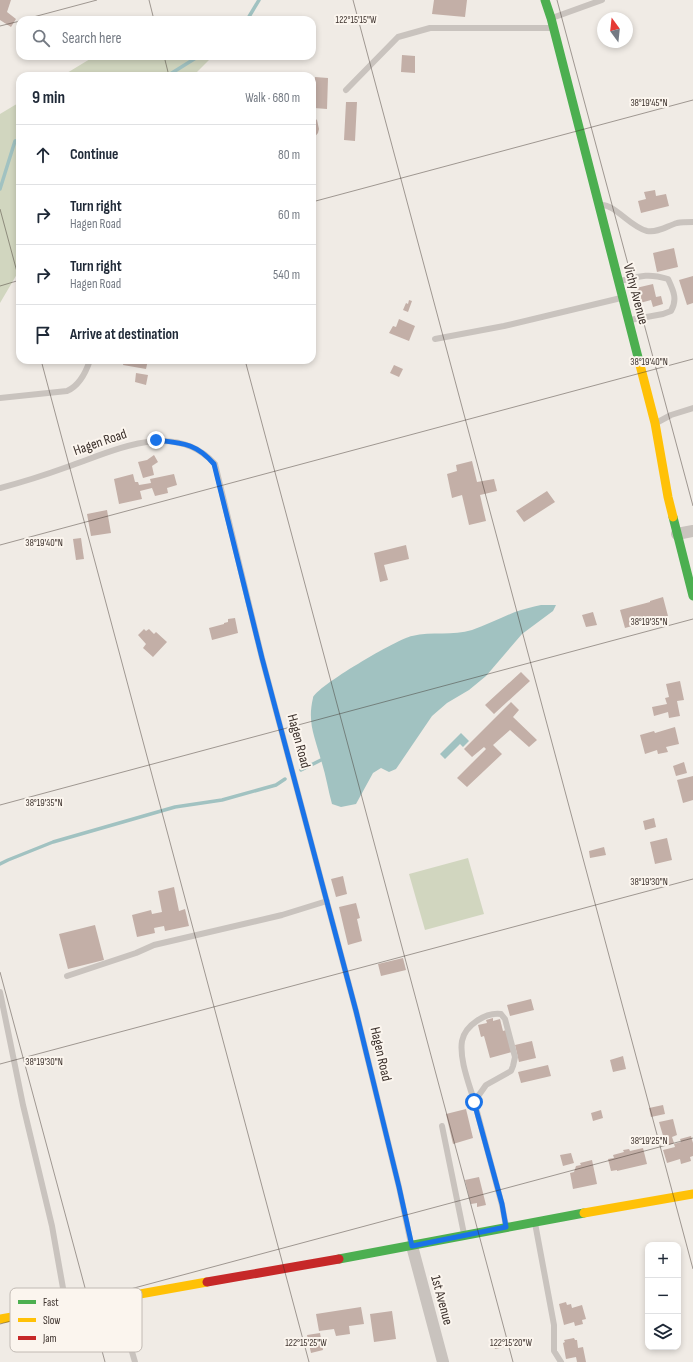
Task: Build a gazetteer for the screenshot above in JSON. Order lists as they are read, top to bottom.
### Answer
{
  "streets": {
    "street": ["Vichy Avenue", "1st Avenue"],
    "lane": ["Hagen Road"]
  },
  "crossings": [
    ["Hagen Road", "1st Avenue"]
  ],
  "legend": ["Fast", "Slow", "Jam"],
  "north": "top",
  "page": {
    "search": "Search here",
    "heading": ["9 min", "Walk · 680 m"],
    "list": [
      ["Continue", "80 m"],
      ["Turn right", "Hagen Road", "60 m"],
      ["Turn right", "Hagen Road", "540 m"],
      "Arrive at destination"
    ],
    "map_buttons": ["+", "−"]
  },
  "coordinates": [
    "122°15'15\"W",
    "38°19'45\"N",
    "38°19'40\"N",
    "38°19'35\"N",
    "38°19'30\"N",
    "38°19'25\"N",
    "122°15'25\"W",
    "122°15'20\"W"
  ]
}
